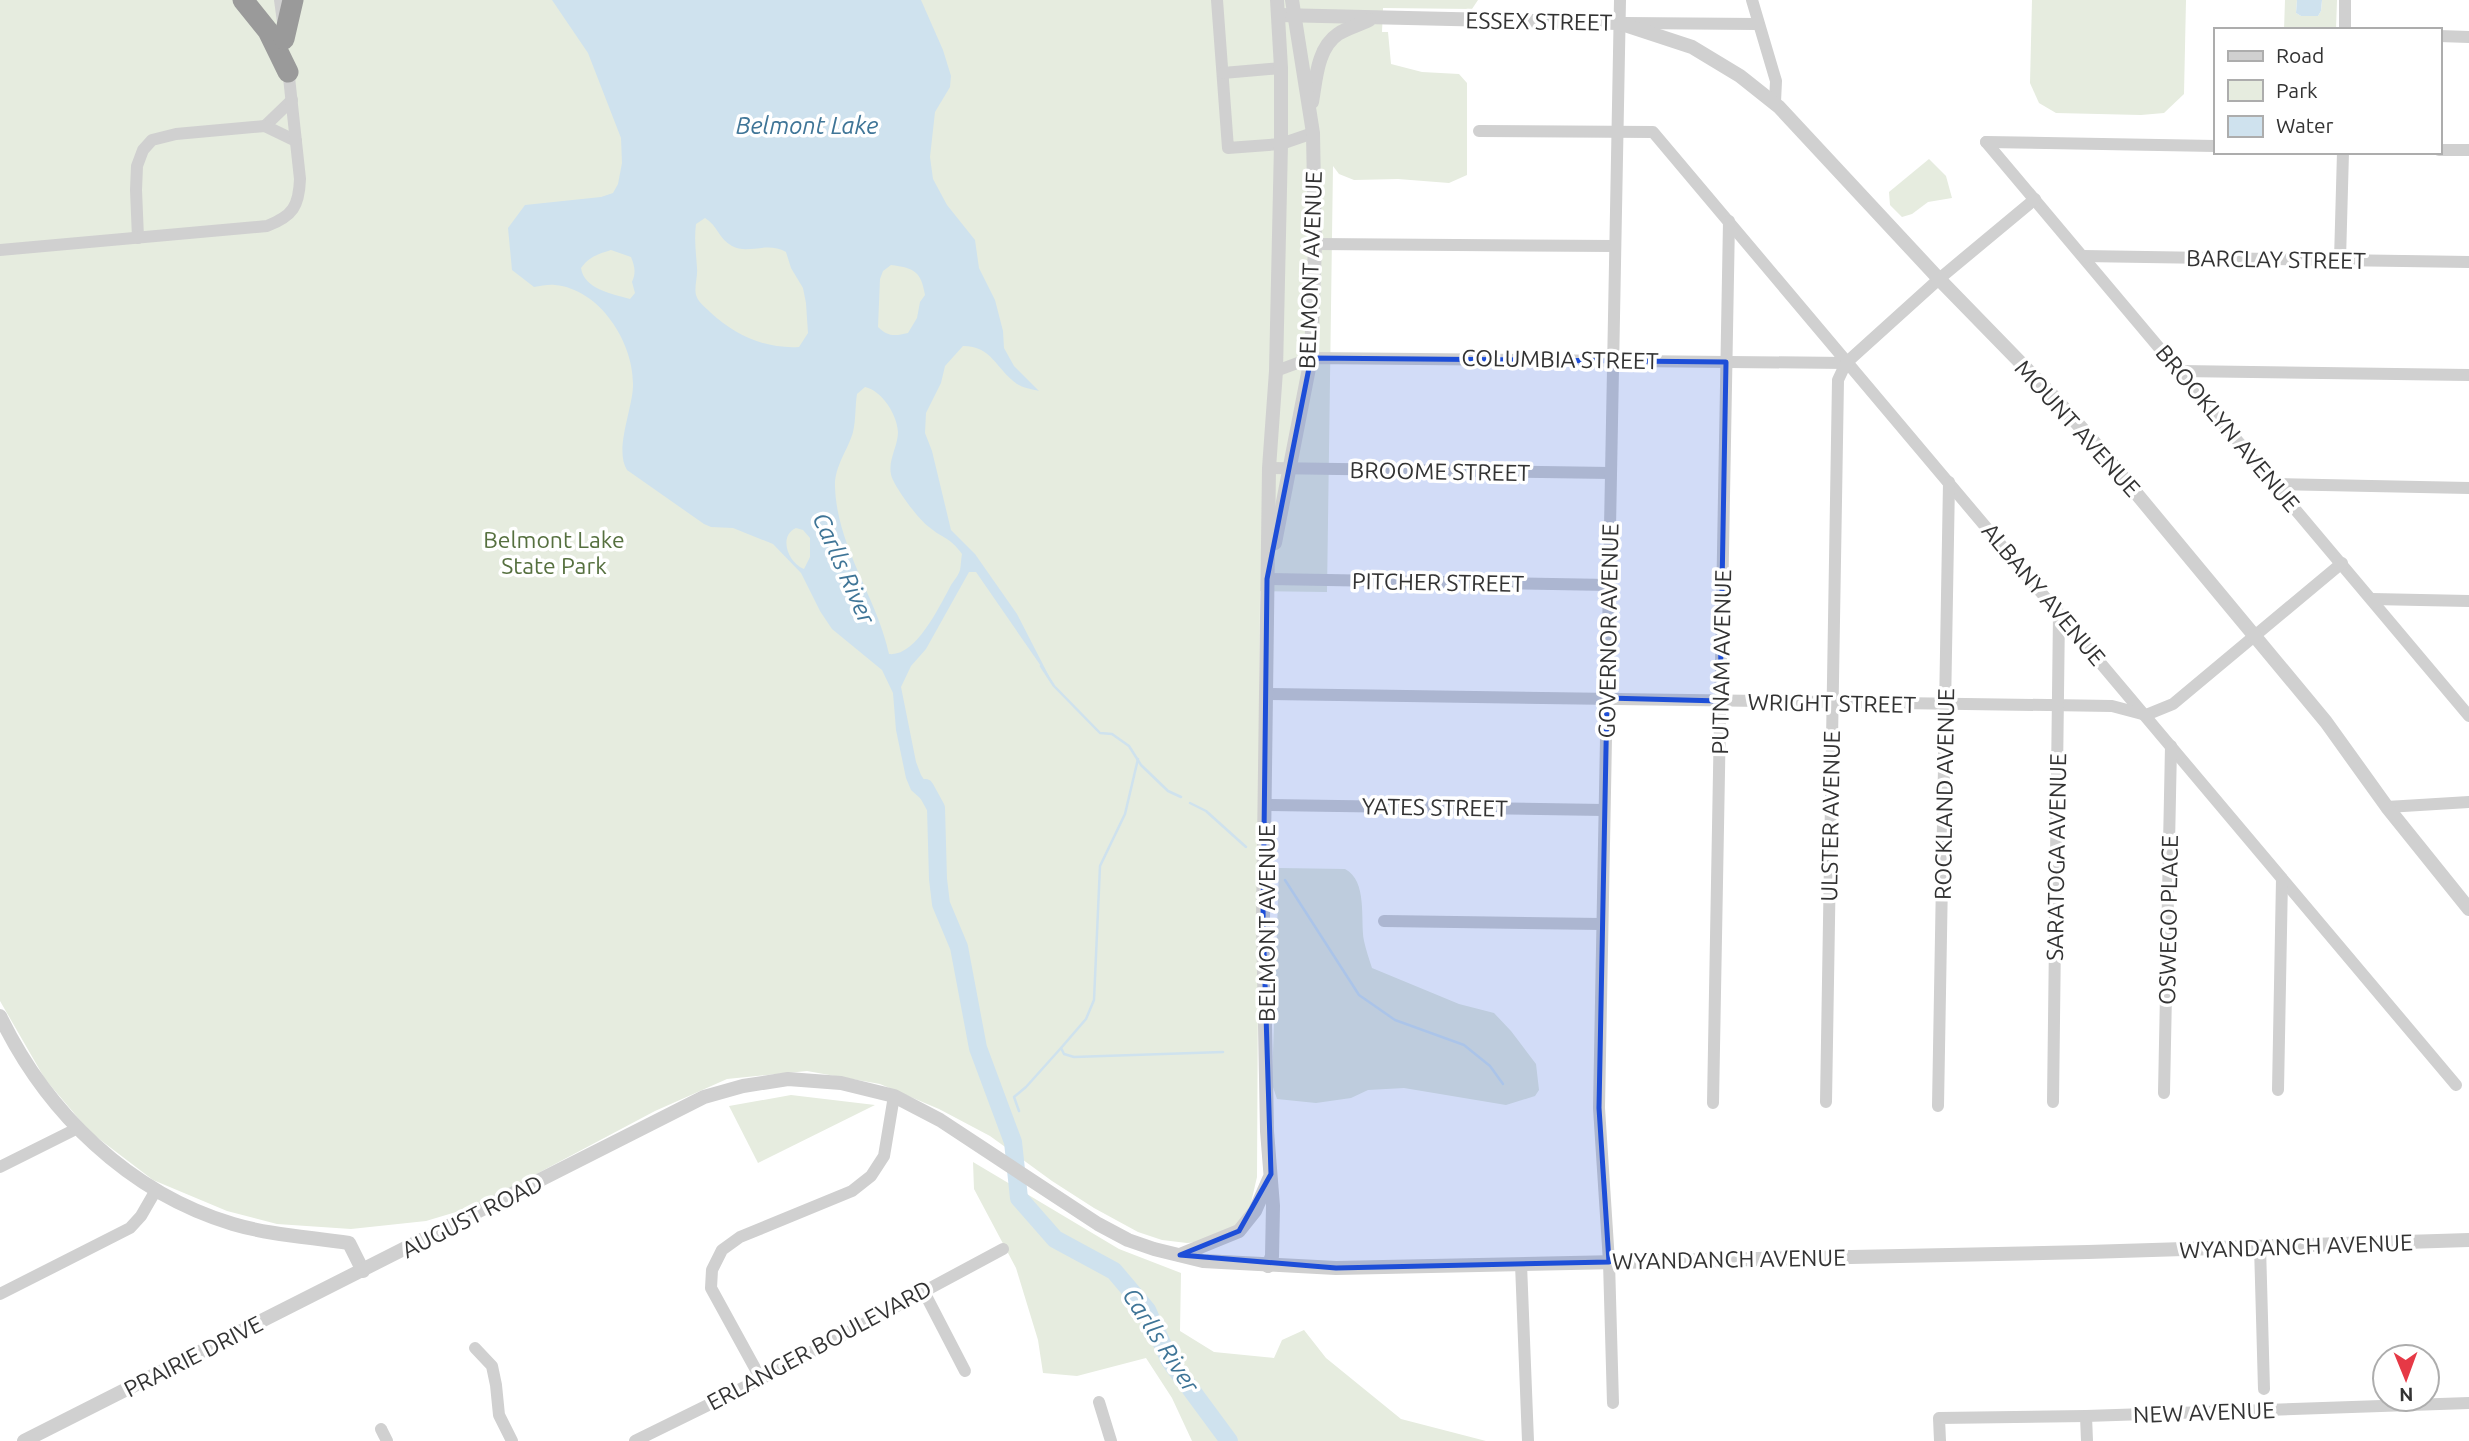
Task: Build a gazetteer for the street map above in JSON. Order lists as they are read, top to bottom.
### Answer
{
  "streets": {
    "street": [
      "ESSEX STREET",
      "BARCLAY STREET",
      "BELMONT AVENUE",
      "COLUMBIA STREET",
      "MOUNT AVENUE",
      "BROOKLYN AVENUE",
      "BROOME STREET",
      "PITCHER STREET",
      "ALBANY AVENUE",
      "GOVERNOR AVENUE",
      "PUTNAM AVENUE",
      "WRIGHT STREET",
      "ROCKLAND AVENUE",
      "YATES STREET",
      "ULSTER AVENUE",
      "SARATOGA AVENUE",
      "OSWEGO PLACE",
      "AUGUST ROAD",
      "WYANDANCH AVENUE",
      "ERLANGER BOULEVARD",
      "PRAIRIE DRIVE",
      "NEW AVENUE"
    ]
  },
  "crossings": [
    ["ESSEX STREET", "BELMONT AVENUE"],
    ["ESSEX STREET", "MOUNT AVENUE"],
    ["ESSEX STREET", "GOVERNOR AVENUE"],
    ["BARCLAY STREET", "BROOKLYN AVENUE"],
    ["BELMONT AVENUE", "COLUMBIA STREET"],
    ["BELMONT AVENUE", "BROOME STREET"],
    ["BELMONT AVENUE", "PITCHER STREET"],
    ["BELMONT AVENUE", "WRIGHT STREET"],
    ["BELMONT AVENUE", "YATES STREET"],
    ["BELMONT AVENUE", "WYANDANCH AVENUE"],
    ["COLUMBIA STREET", "ALBANY AVENUE"],
    ["COLUMBIA STREET", "GOVERNOR AVENUE"],
    ["COLUMBIA STREET", "PUTNAM AVENUE"],
    ["COLUMBIA STREET", "ULSTER AVENUE"],
    ["MOUNT AVENUE", "GOVERNOR AVENUE"],
    ["BROOME STREET", "GOVERNOR AVENUE"],
    ["PITCHER STREET", "GOVERNOR AVENUE"],
    ["ALBANY AVENUE", "GOVERNOR AVENUE"],
    ["ALBANY AVENUE", "PUTNAM AVENUE"],
    ["ALBANY AVENUE", "WRIGHT STREET"],
    ["ALBANY AVENUE", "ROCKLAND AVENUE"],
    ["ALBANY AVENUE", "ULSTER AVENUE"],
    ["ALBANY AVENUE", "SARATOGA AVENUE"],
    ["ALBANY AVENUE", "OSWEGO PLACE"],
    ["GOVERNOR AVENUE", "WRIGHT STREET"],
    ["GOVERNOR AVENUE", "YATES STREET"],
    ["GOVERNOR AVENUE", "WYANDANCH AVENUE"],
    ["PUTNAM AVENUE", "WRIGHT STREET"],
    ["WRIGHT STREET", "ROCKLAND AVENUE"],
    ["WRIGHT STREET", "ULSTER AVENUE"],
    ["WRIGHT STREET", "SARATOGA AVENUE"],
    ["AUGUST ROAD", "WYANDANCH AVENUE"],
    ["AUGUST ROAD", "PRAIRIE DRIVE"]
  ],
  "water": ["Belmont Lake", "Carlls River"],
  "parks": ["Belmont Lake State Park"],
  "legend": ["Road", "Park", "Water"],
  "north": "bottom"
}
